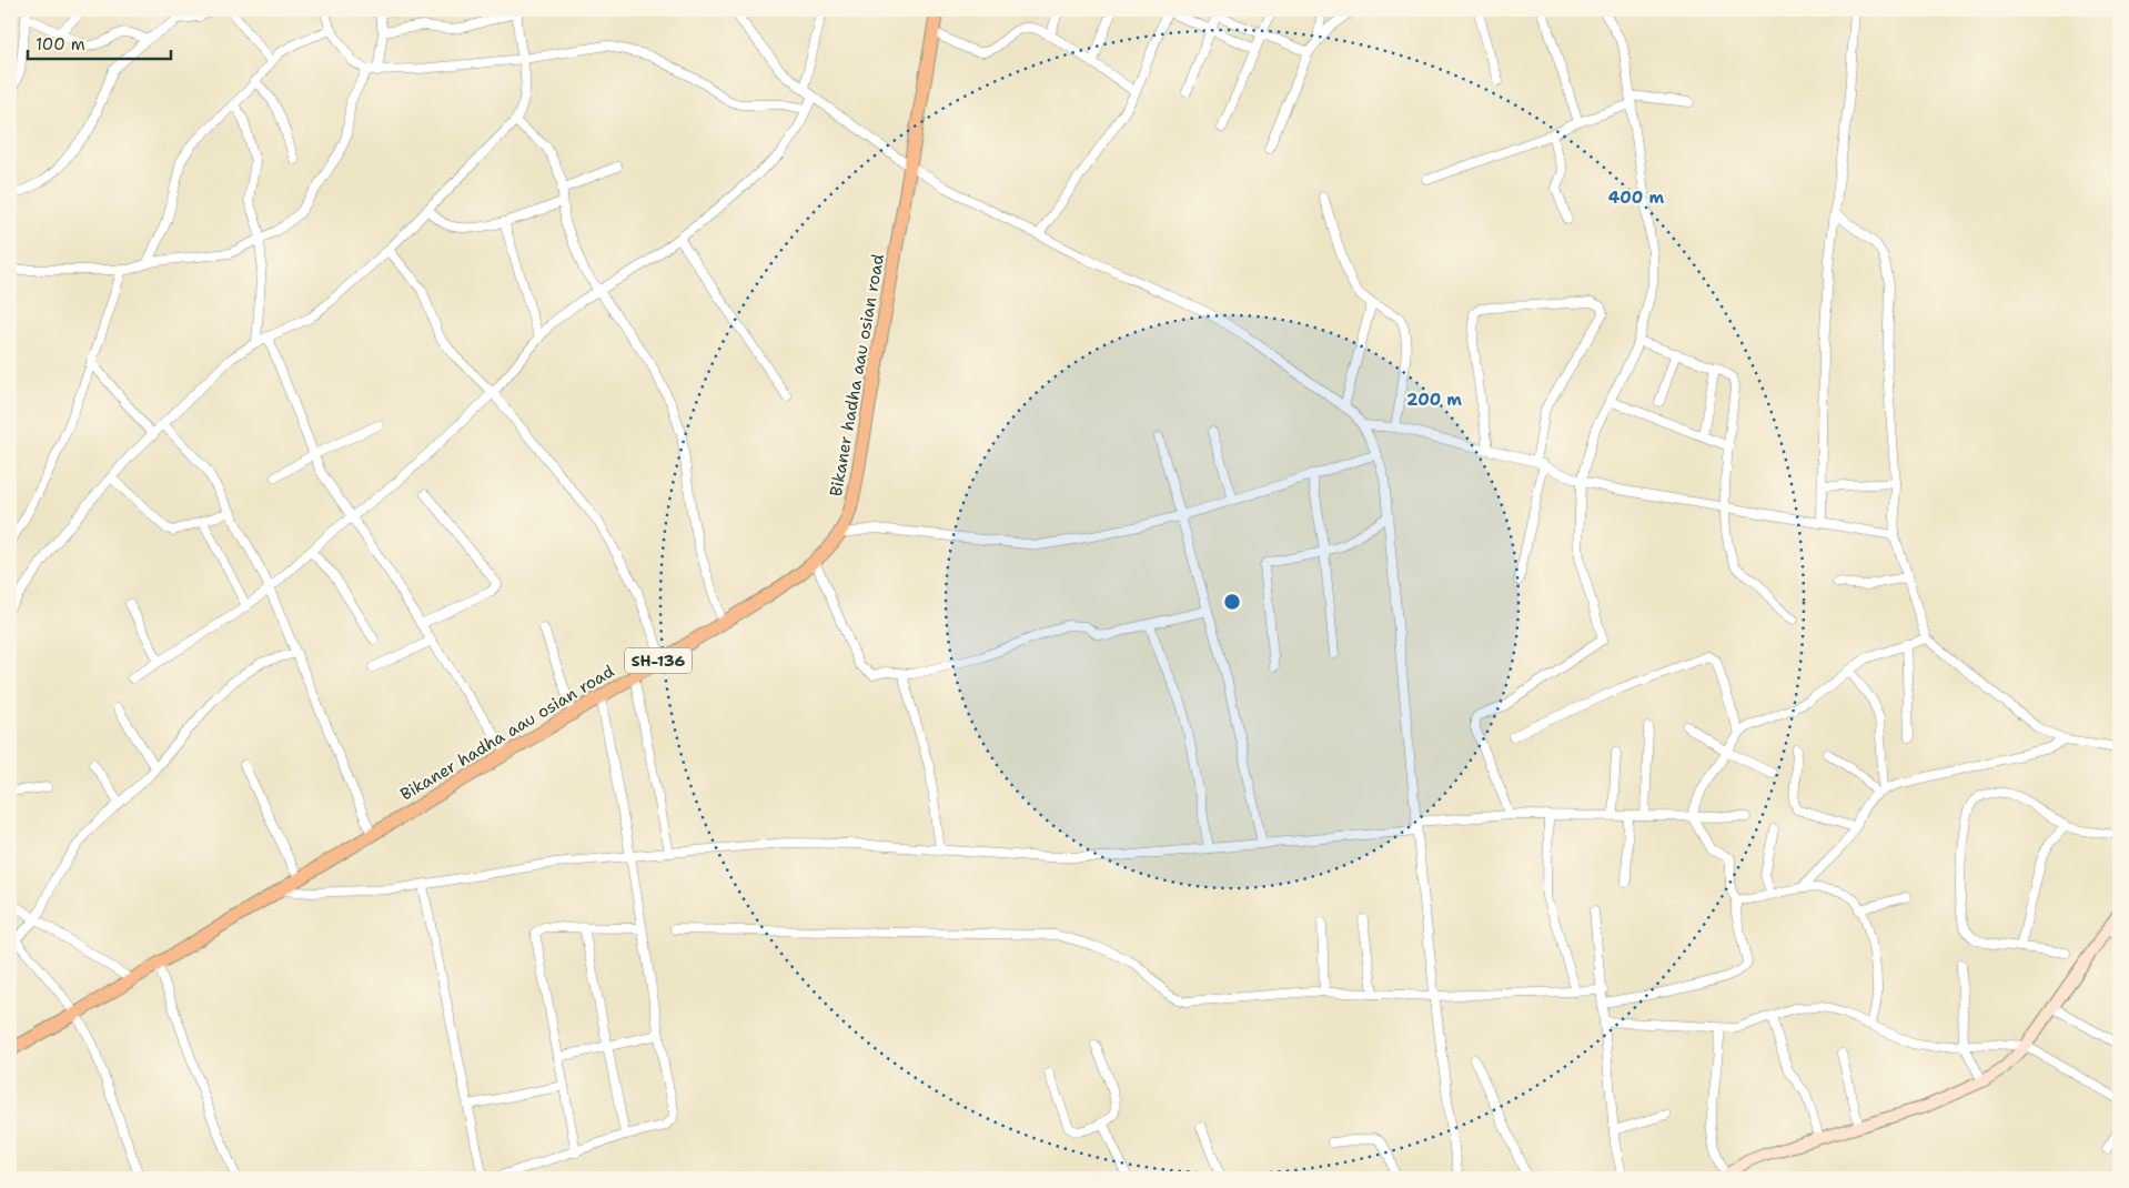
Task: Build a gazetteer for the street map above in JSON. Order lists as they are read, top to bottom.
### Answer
{
  "streets": {
    "main road": ["Bikaner hadha aau osian road", "SH-136"]
  },
  "scale_bar": "100 m",
  "rings": ["400 m", "200 m"]
}
